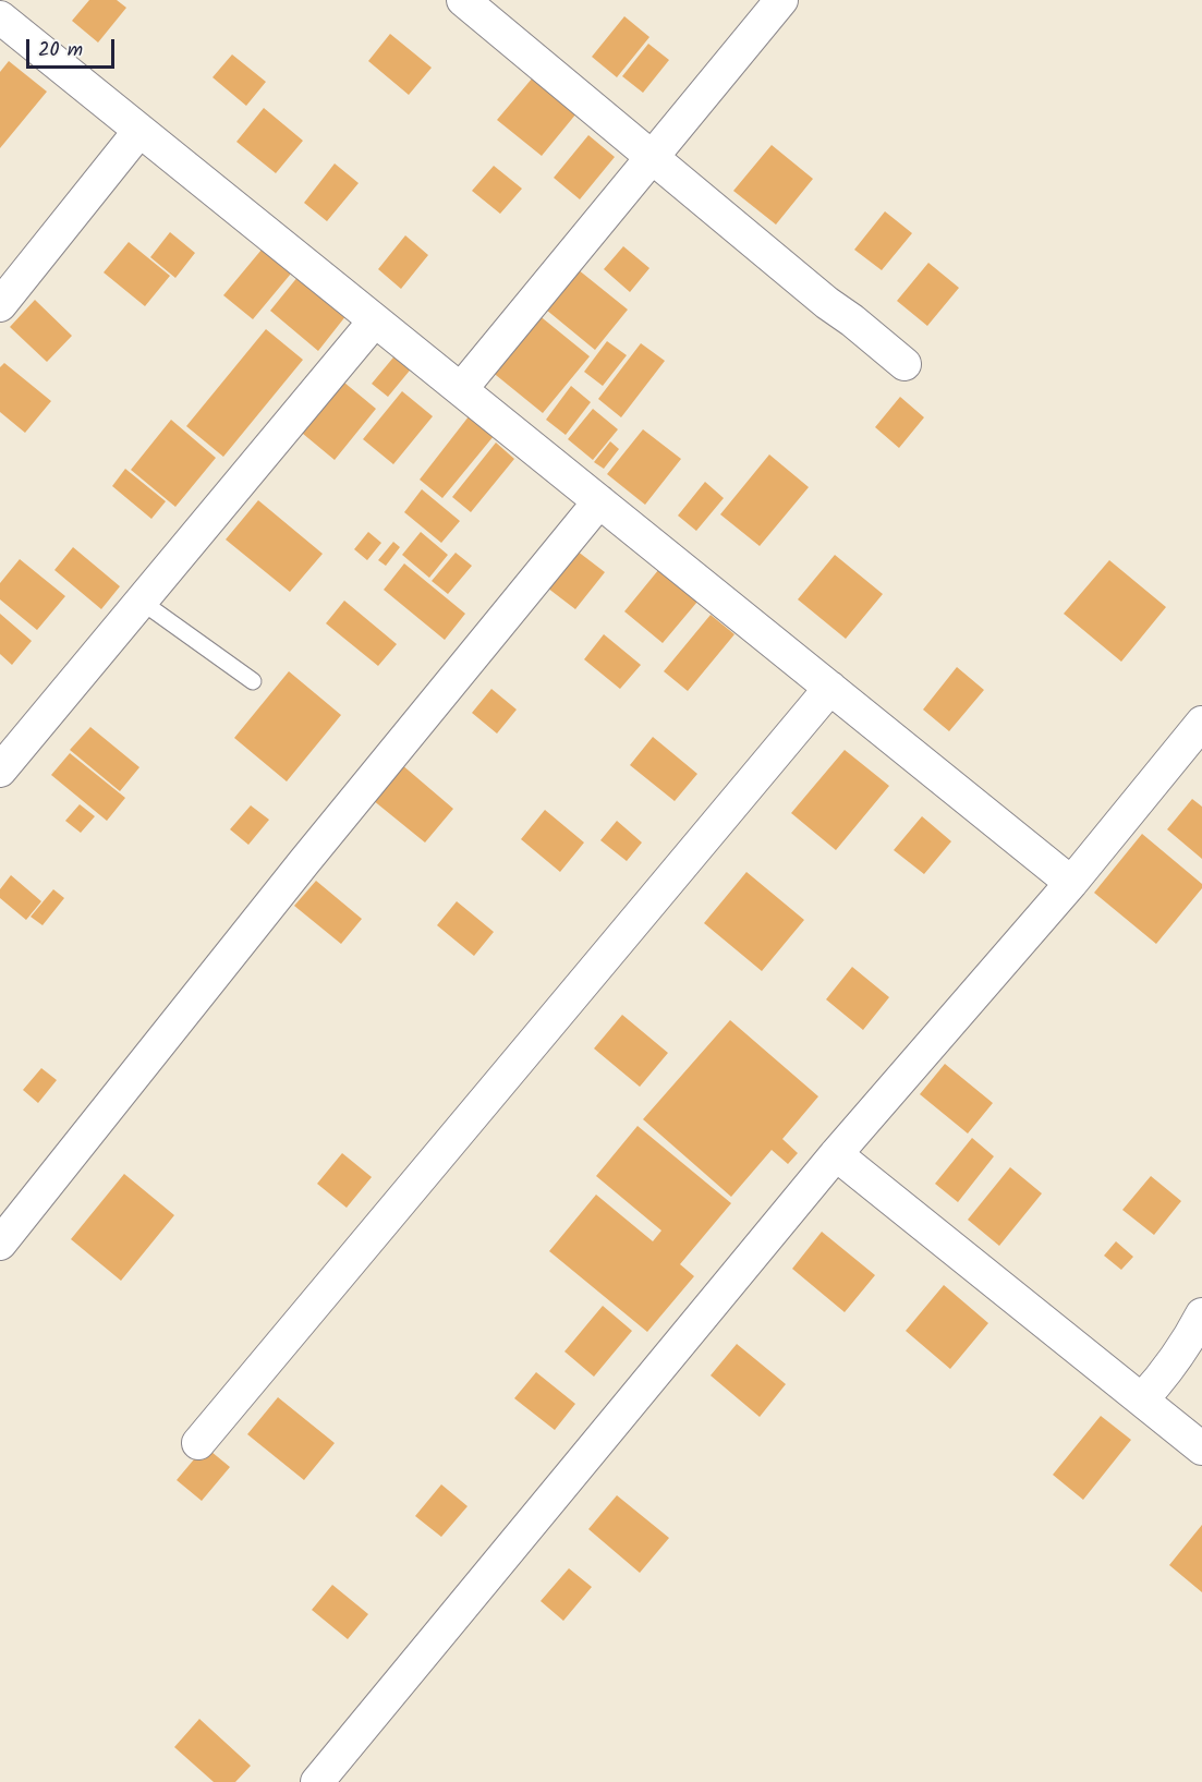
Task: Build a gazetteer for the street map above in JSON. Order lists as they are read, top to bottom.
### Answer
{
  "scale_bar": "20 m"
}
